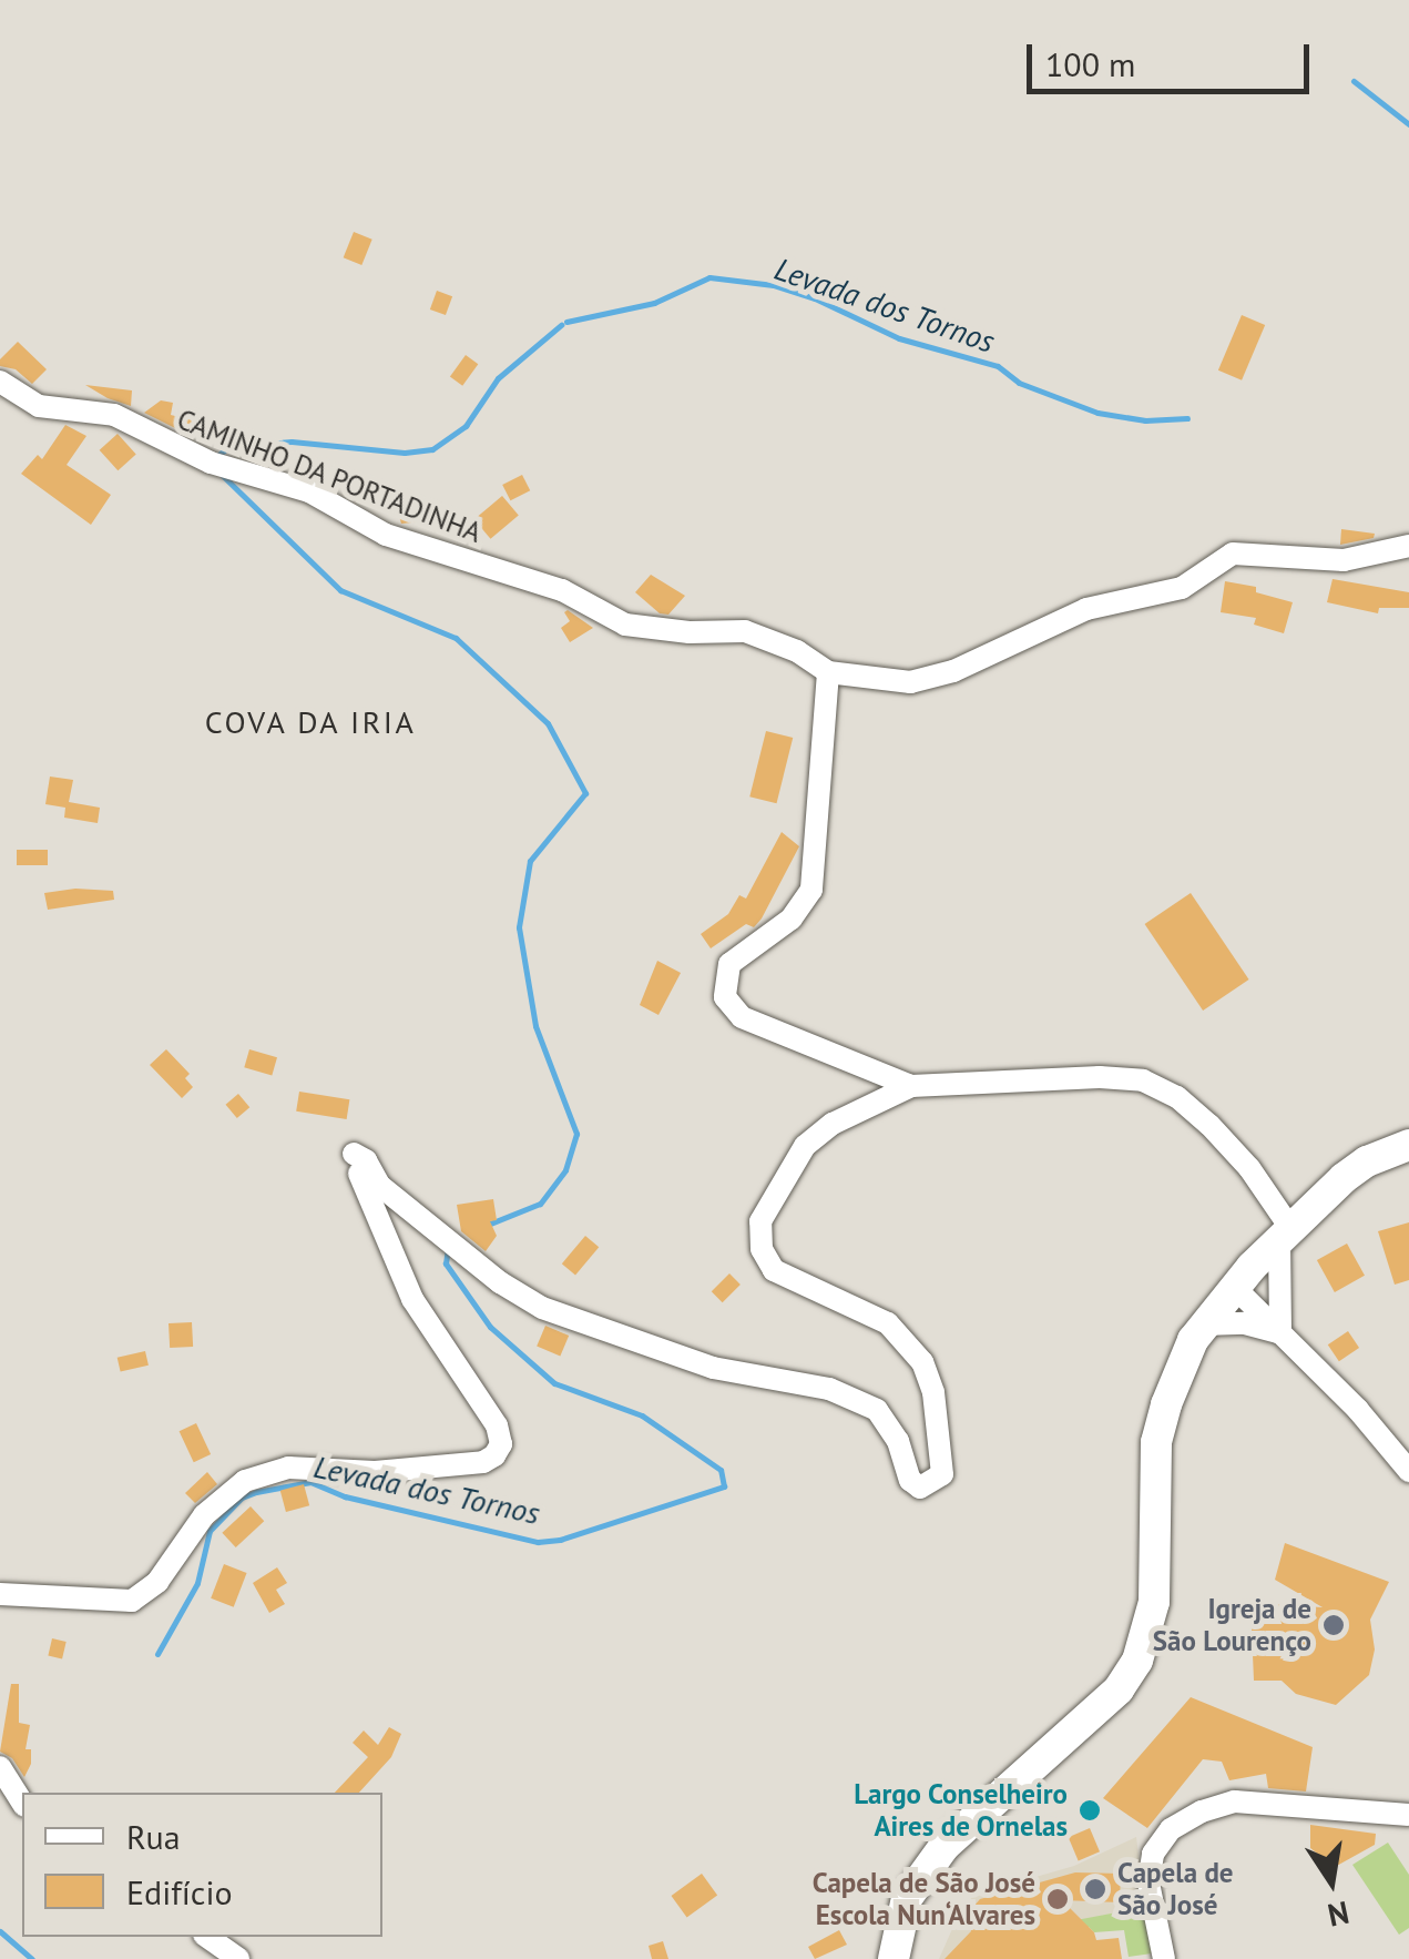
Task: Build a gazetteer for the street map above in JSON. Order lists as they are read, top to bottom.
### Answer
{
  "streets": {
    "street": ["CAMINHO DA PORTADINHA"]
  },
  "districts": ["COVA DA IRIA"],
  "water": ["Levada dos Tornos"],
  "places": [
    "Igreja de São Lourenço",
    "Largo Conselheiro Aires de Ornelas",
    "Capela de São José",
    "Capela de São José Escola Nun‘Alvares"
  ],
  "legend": ["Rua", "Edifício"],
  "scale_bar": "100 m",
  "north": "bottom"
}
